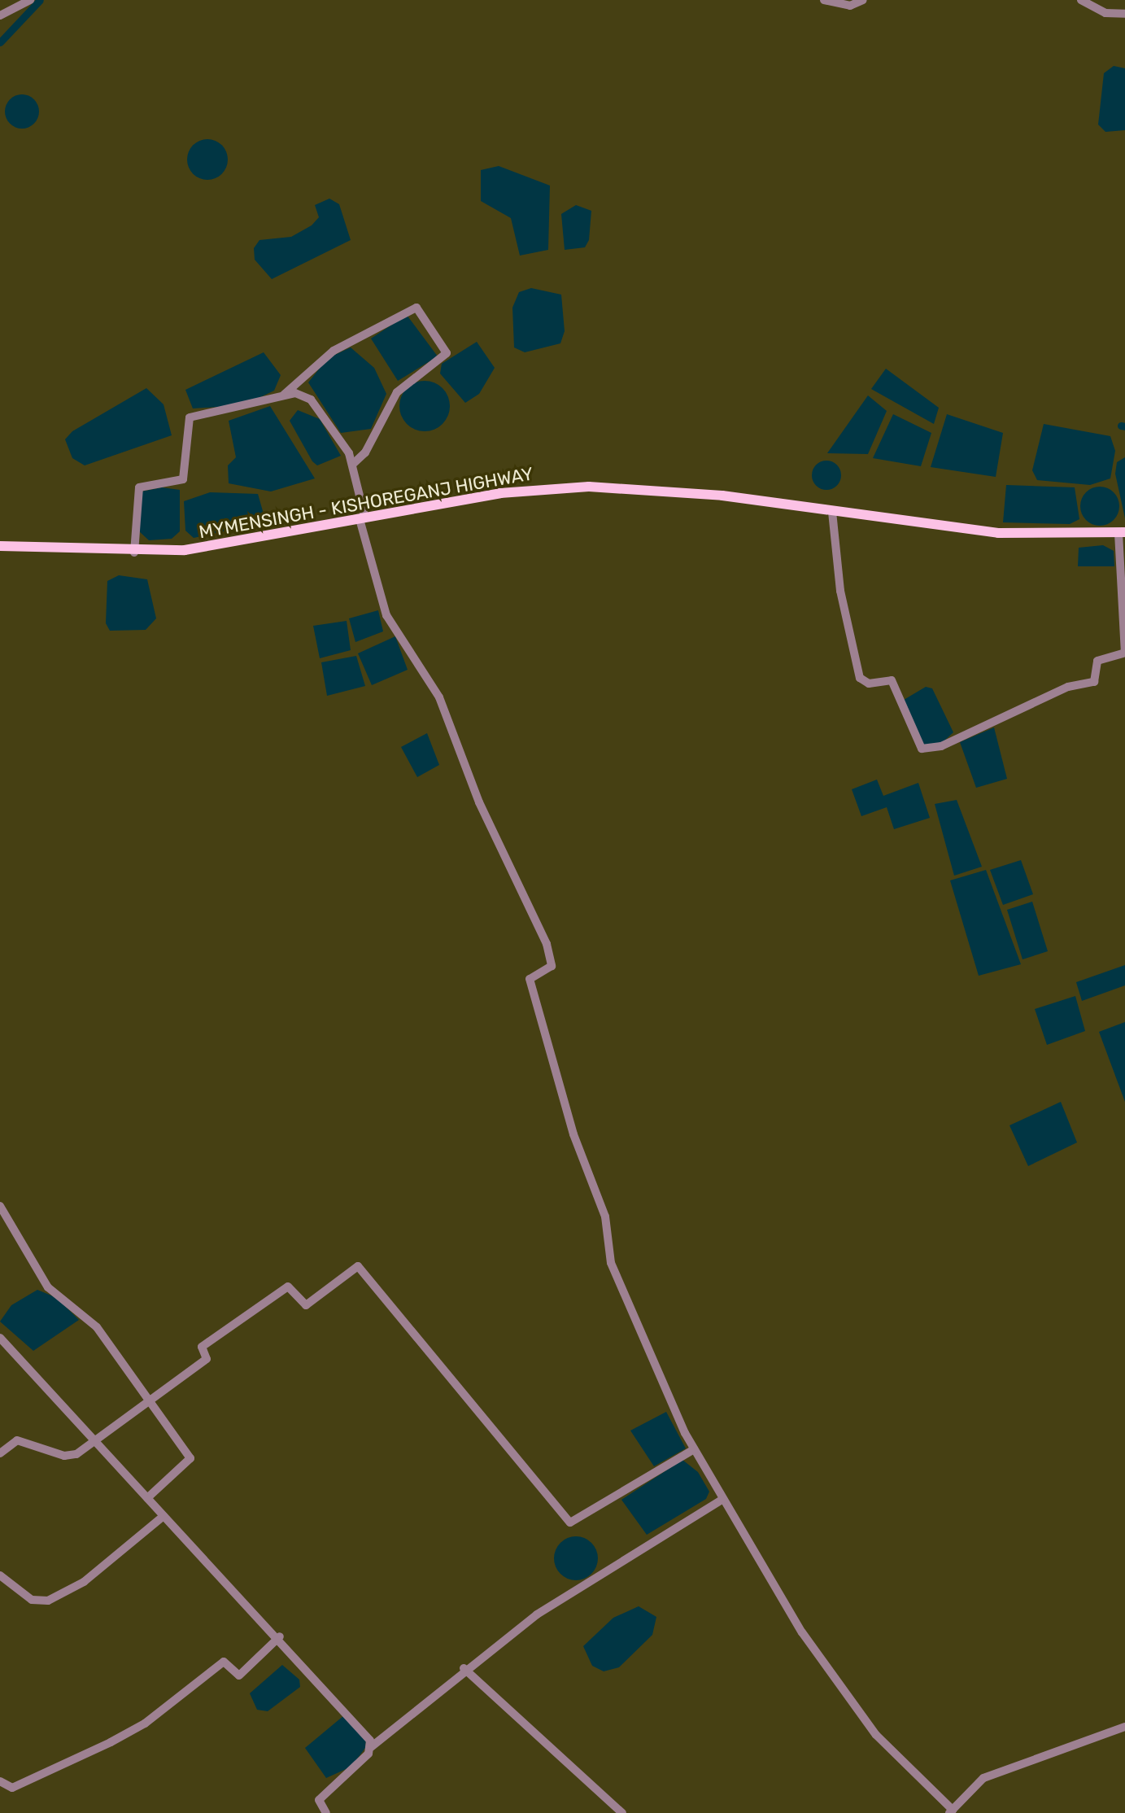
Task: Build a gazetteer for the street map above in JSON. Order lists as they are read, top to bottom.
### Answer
{
  "streets": {
    "main road": ["MYMENSINGH - KISHOREGANJ HIGHWAY"]
  }
}
